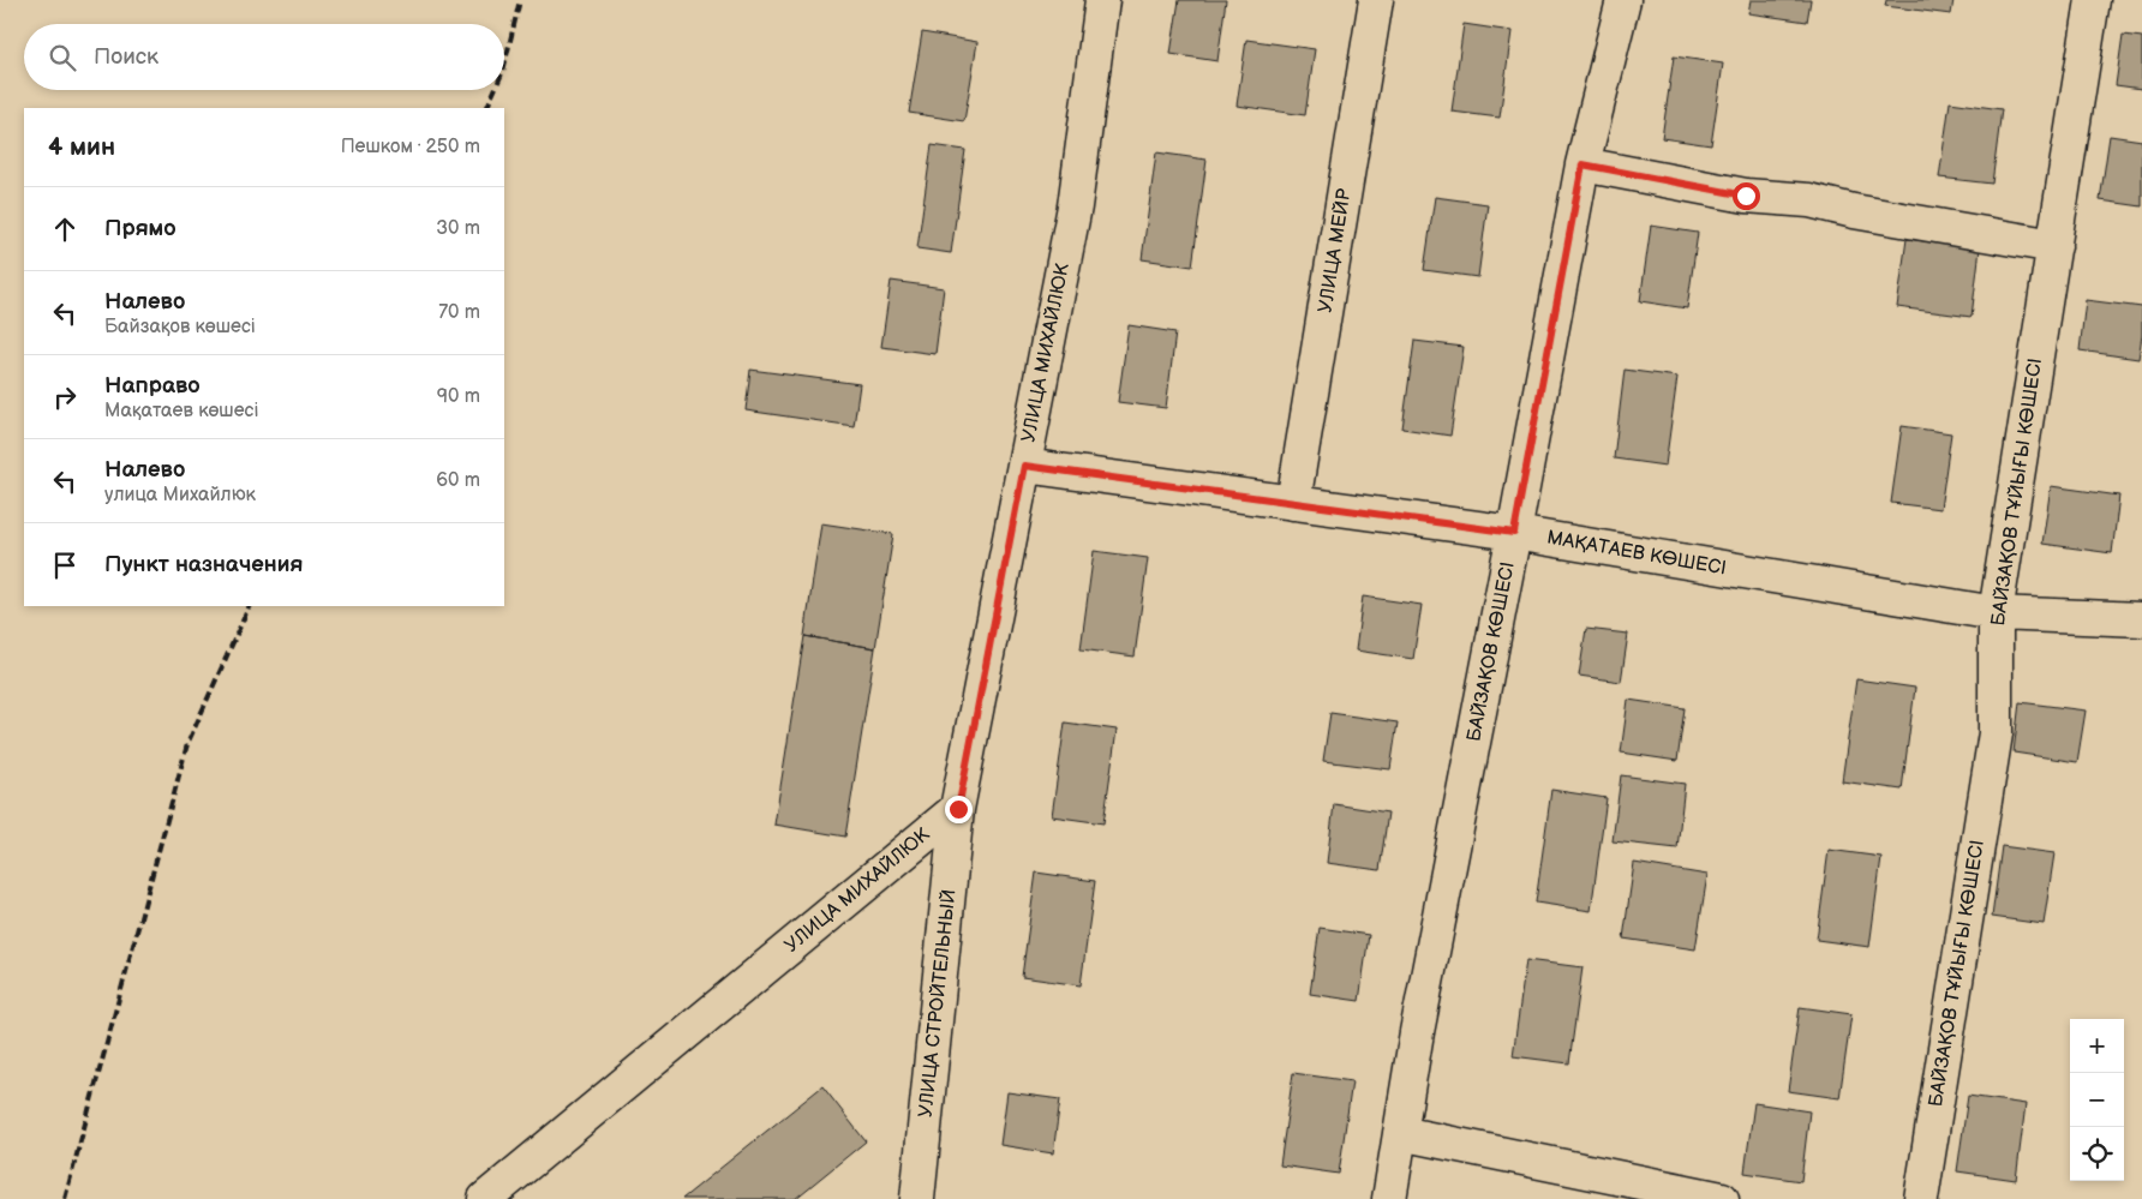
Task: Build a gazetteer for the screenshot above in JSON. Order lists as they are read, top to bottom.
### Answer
{
  "streets": {
    "street": [
      "УЛИЦА МЕЙР",
      "УЛИЦА МИХАЙЛЮК",
      "БАЙЗАҚОВ ТҰЙЫҒЫ КӨШЕСІ",
      "МАҚАТАЕВ КӨШЕСІ",
      "БАЙЗАҚОВ КӨШЕСІ",
      "УЛИЦА СТРОЙТЕЛЬНЫЙ"
    ]
  },
  "crossings": [
    ["УЛИЦА МЕЙР", "МАҚАТАЕВ КӨШЕСІ"],
    ["УЛИЦА МИХАЙЛЮК", "МАҚАТАЕВ КӨШЕСІ"],
    ["УЛИЦА МИХАЙЛЮК", "УЛИЦА СТРОЙТЕЛЬНЫЙ"],
    ["БАЙЗАҚОВ ТҰЙЫҒЫ КӨШЕСІ", "МАҚАТАЕВ КӨШЕСІ"],
    ["МАҚАТАЕВ КӨШЕСІ", "БАЙЗАҚОВ КӨШЕСІ"]
  ],
  "page": {
    "search": "Поиск",
    "heading": ["4 мин", "Пешком · 250 m"],
    "list": [
      ["Прямо", "30 m"],
      ["Налево", "Байзақов көшесі", "70 m"],
      ["Направо", "Мақатаев көшесі", "90 m"],
      ["Налево", "улица Михайлюк", "60 m"],
      "Пункт назначения"
    ],
    "map_buttons": ["+", "−"]
  }
}
